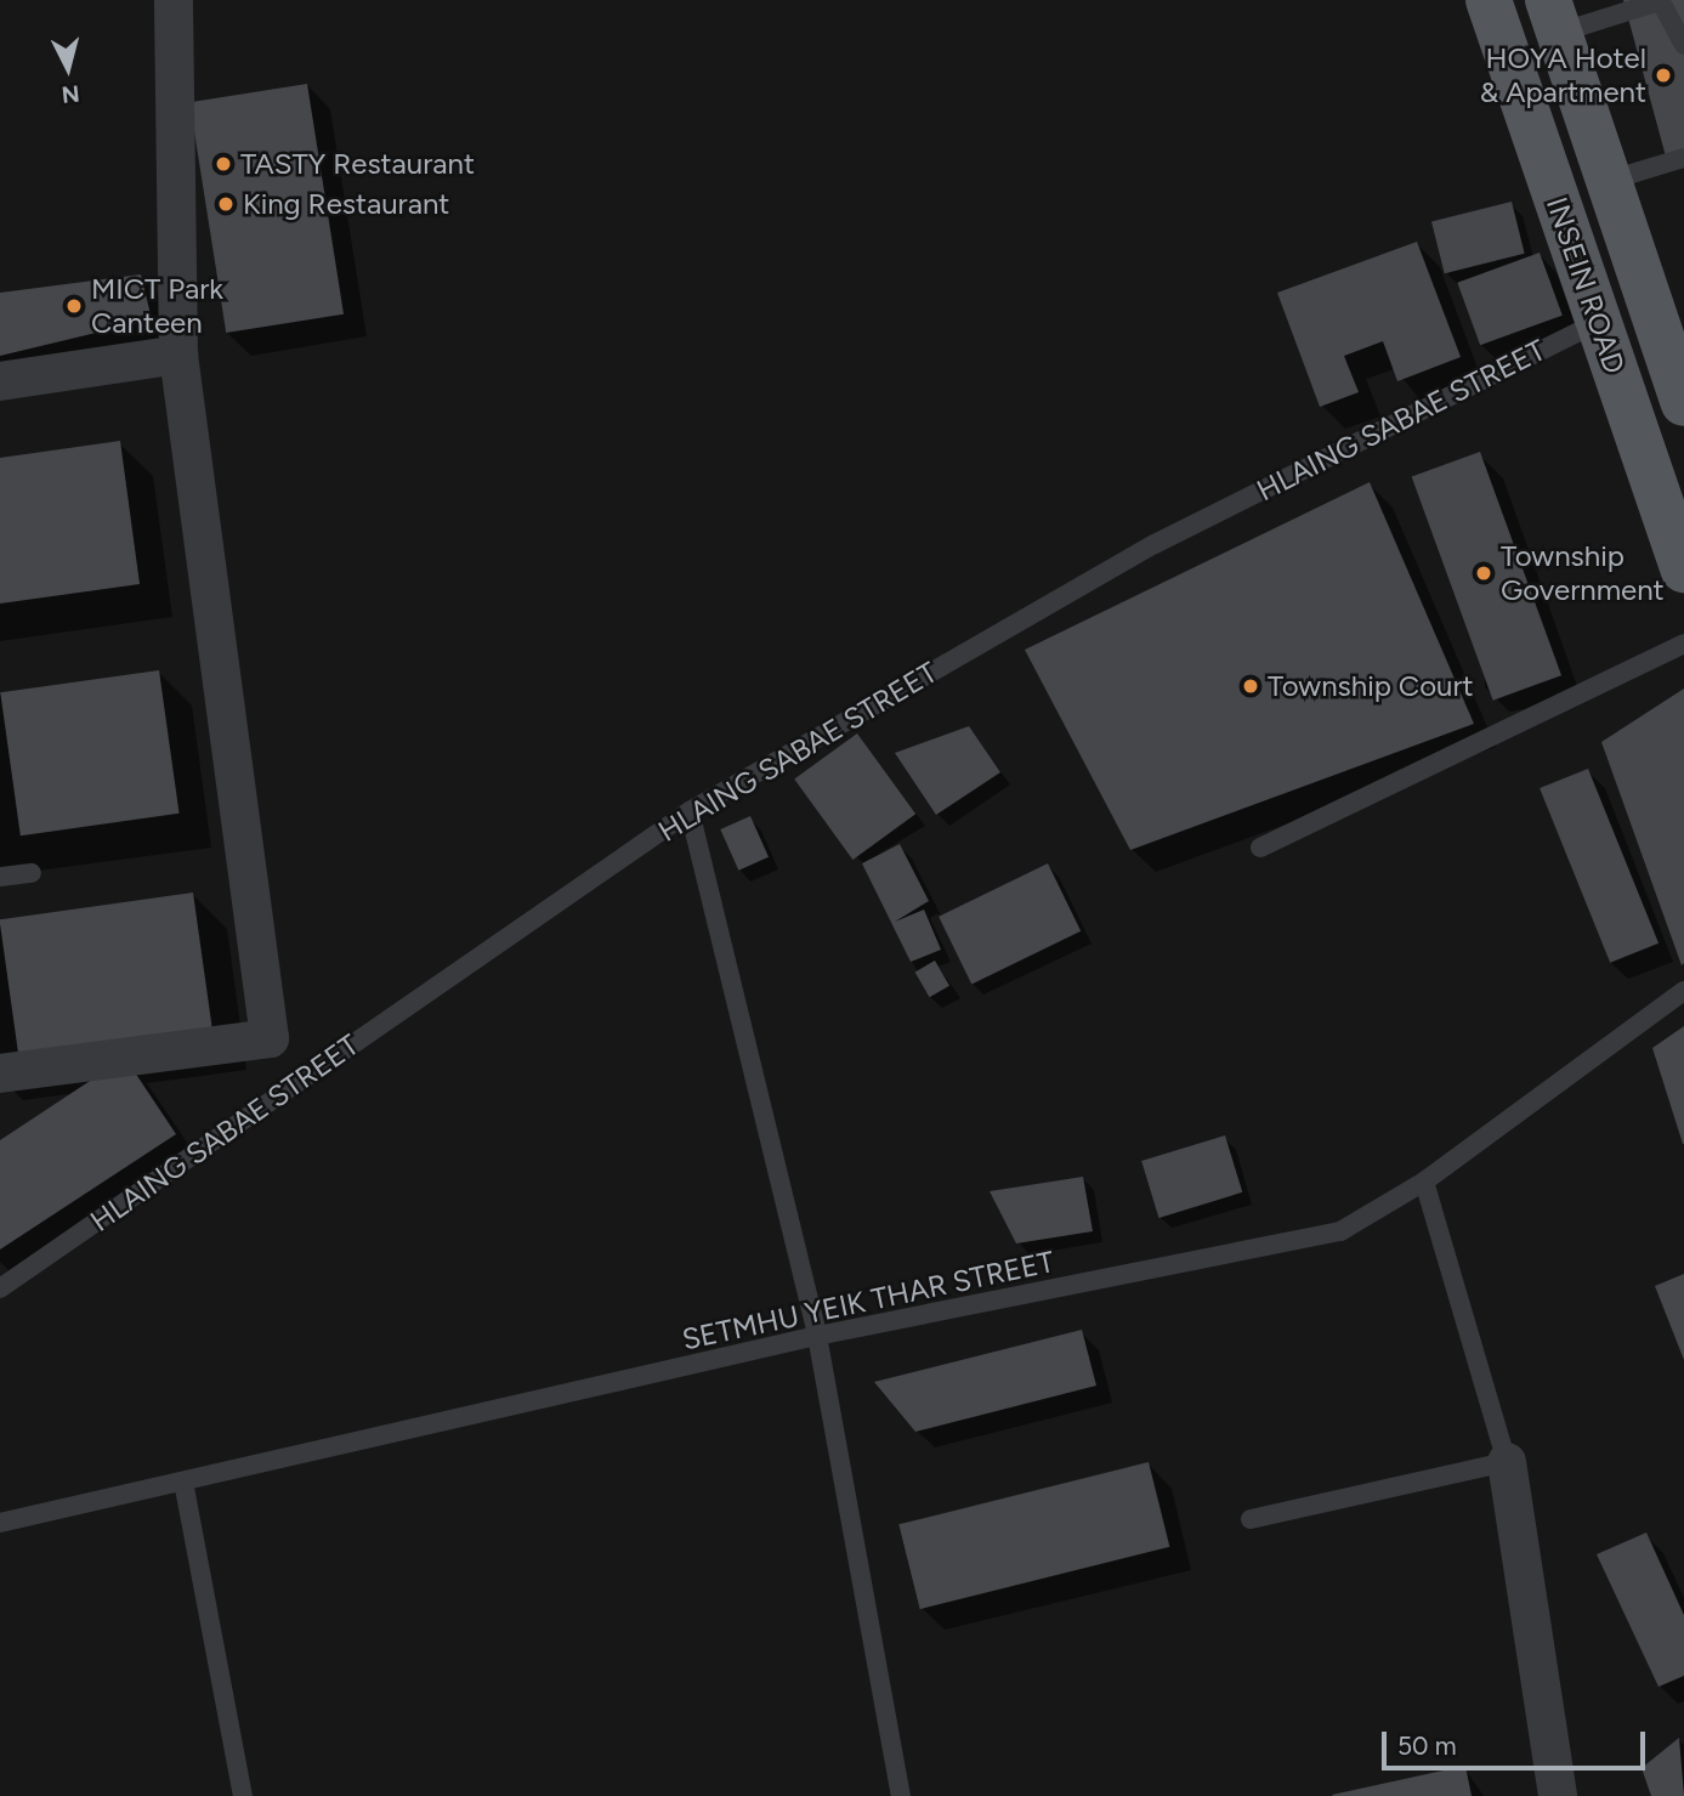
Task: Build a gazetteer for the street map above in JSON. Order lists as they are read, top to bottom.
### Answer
{
  "streets": {
    "main road": ["INSEIN ROAD"],
    "street": ["HLAING SABAE STREET"],
    "lane": ["SETMHU YEIK THAR STREET"]
  },
  "crossings": [
    ["INSEIN ROAD", "HLAING SABAE STREET"]
  ],
  "places": [
    "HOYA Hotel & Apartment",
    "TASTY Restaurant",
    "King Restaurant",
    "MICT Park Canteen",
    "Township Government",
    "Township Court"
  ],
  "scale_bar": "50 m",
  "north": "bottom"
}
